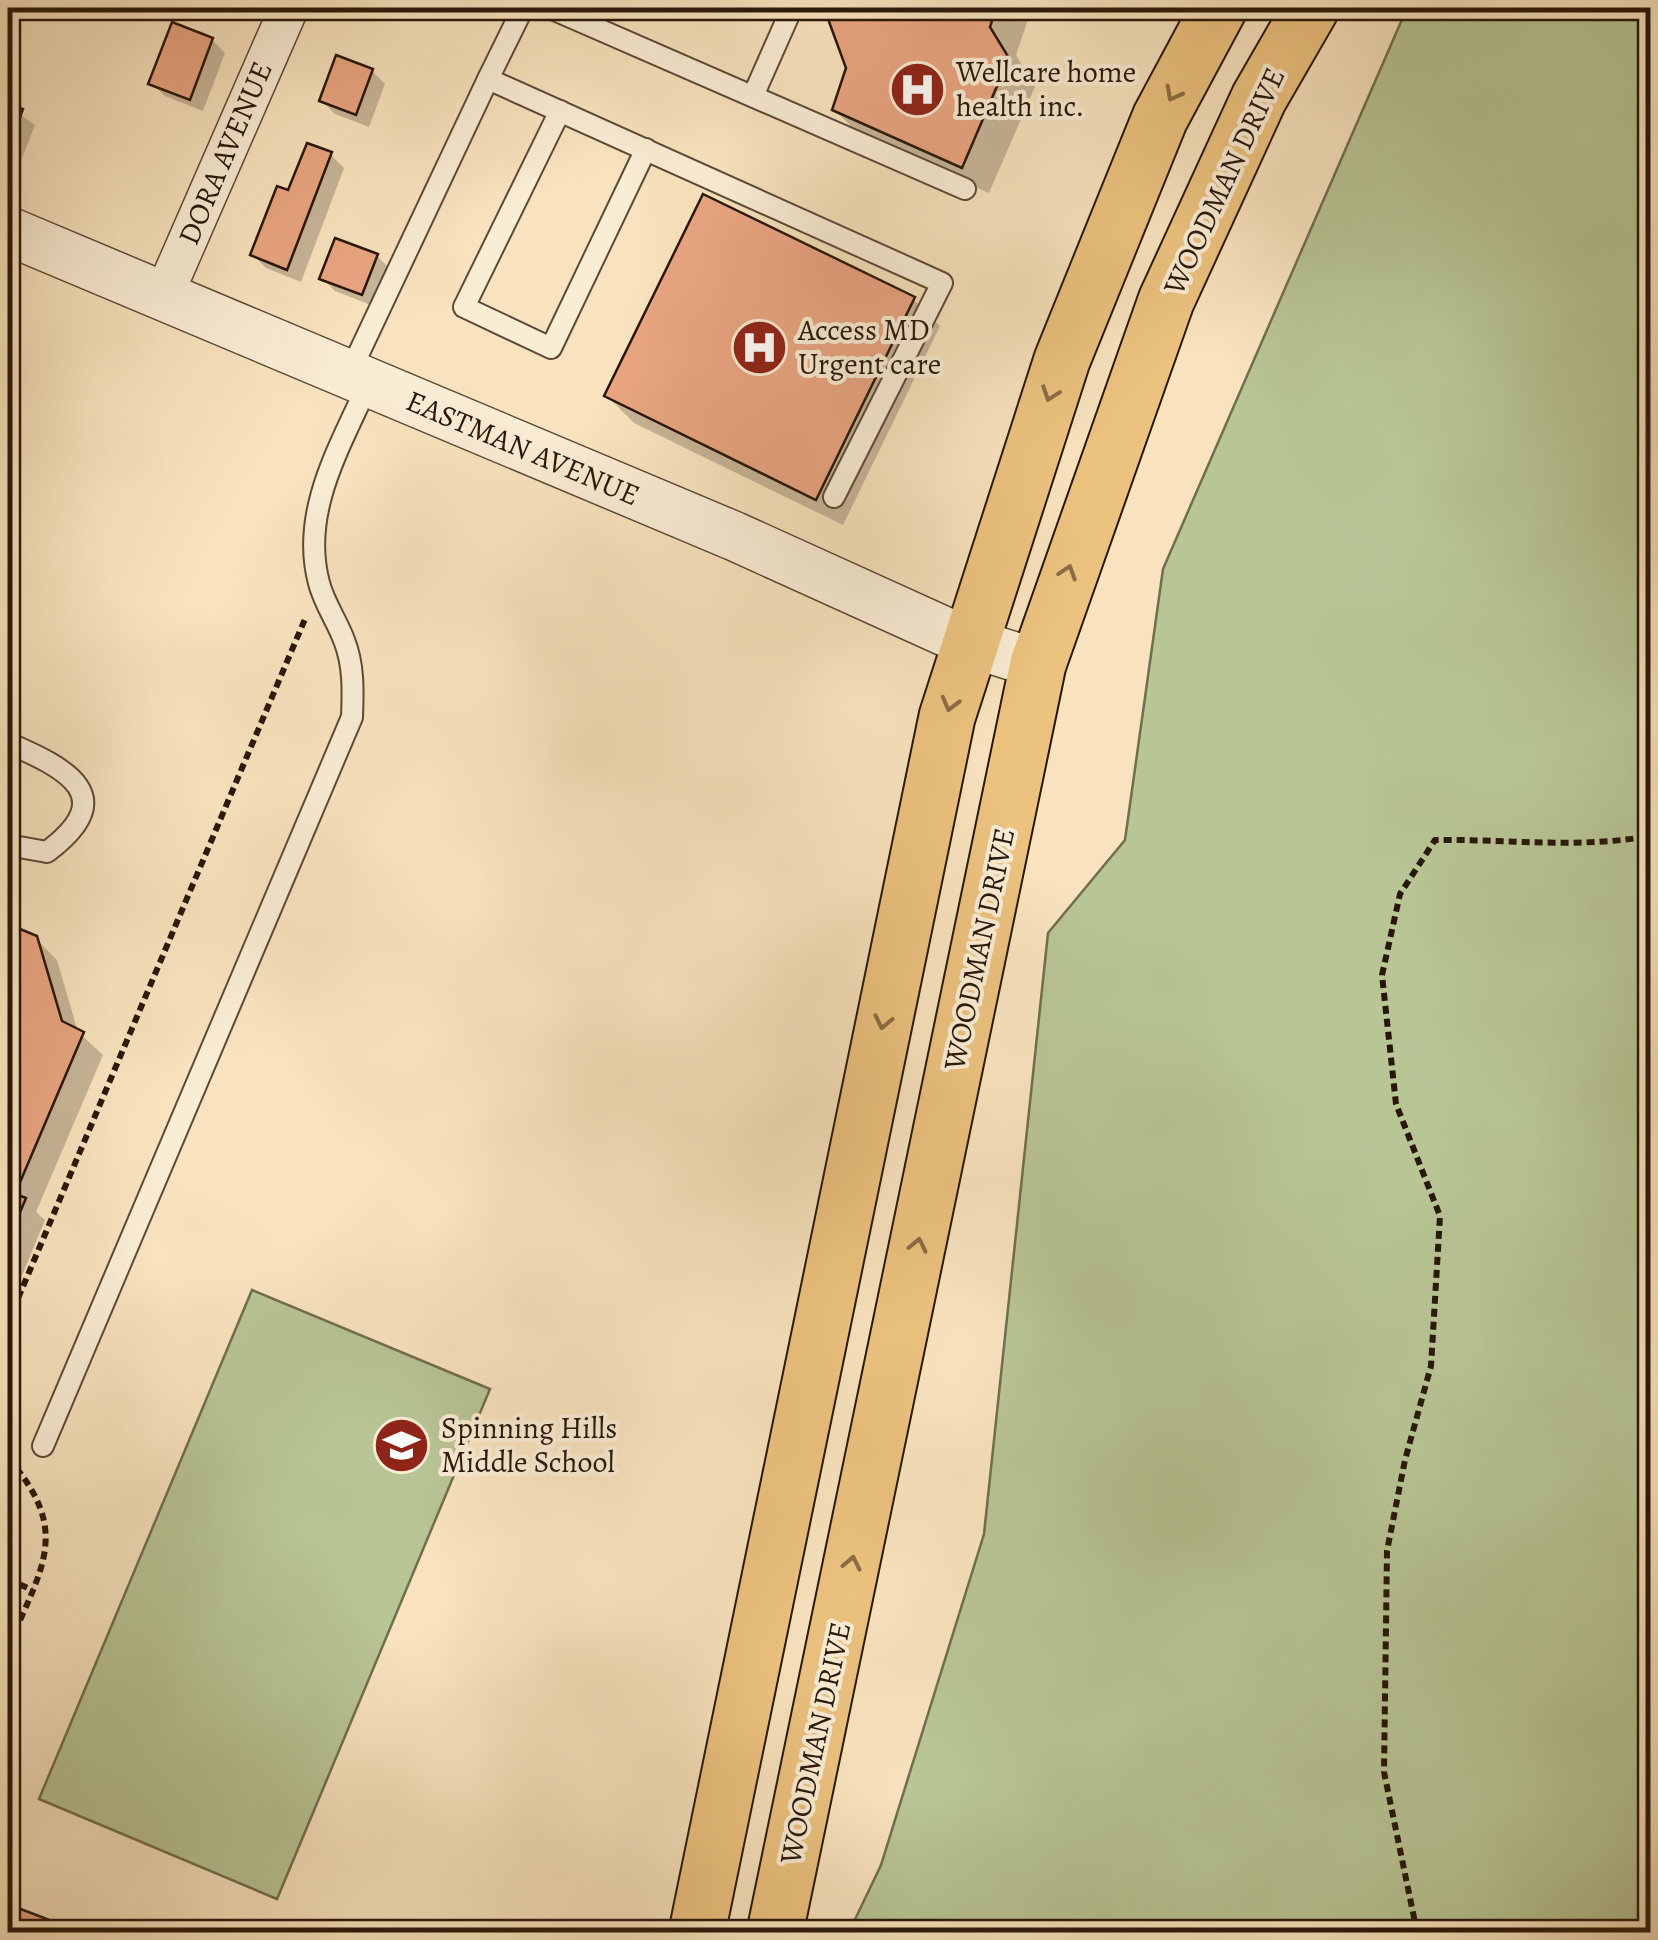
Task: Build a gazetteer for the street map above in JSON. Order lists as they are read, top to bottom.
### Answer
{
  "streets": {
    "main road": ["WOODMAN DRIVE"],
    "street": ["DORA AVENUE", "EASTMAN AVENUE"]
  },
  "crossings": [
    ["DORA AVENUE", "EASTMAN AVENUE"],
    ["WOODMAN DRIVE", "EASTMAN AVENUE"]
  ],
  "places": {
    "hospital": ["Wellcare home health inc.", "Access MD Urgent care"],
    "school or university": ["Spinning Hills Middle School"]
  }
}
